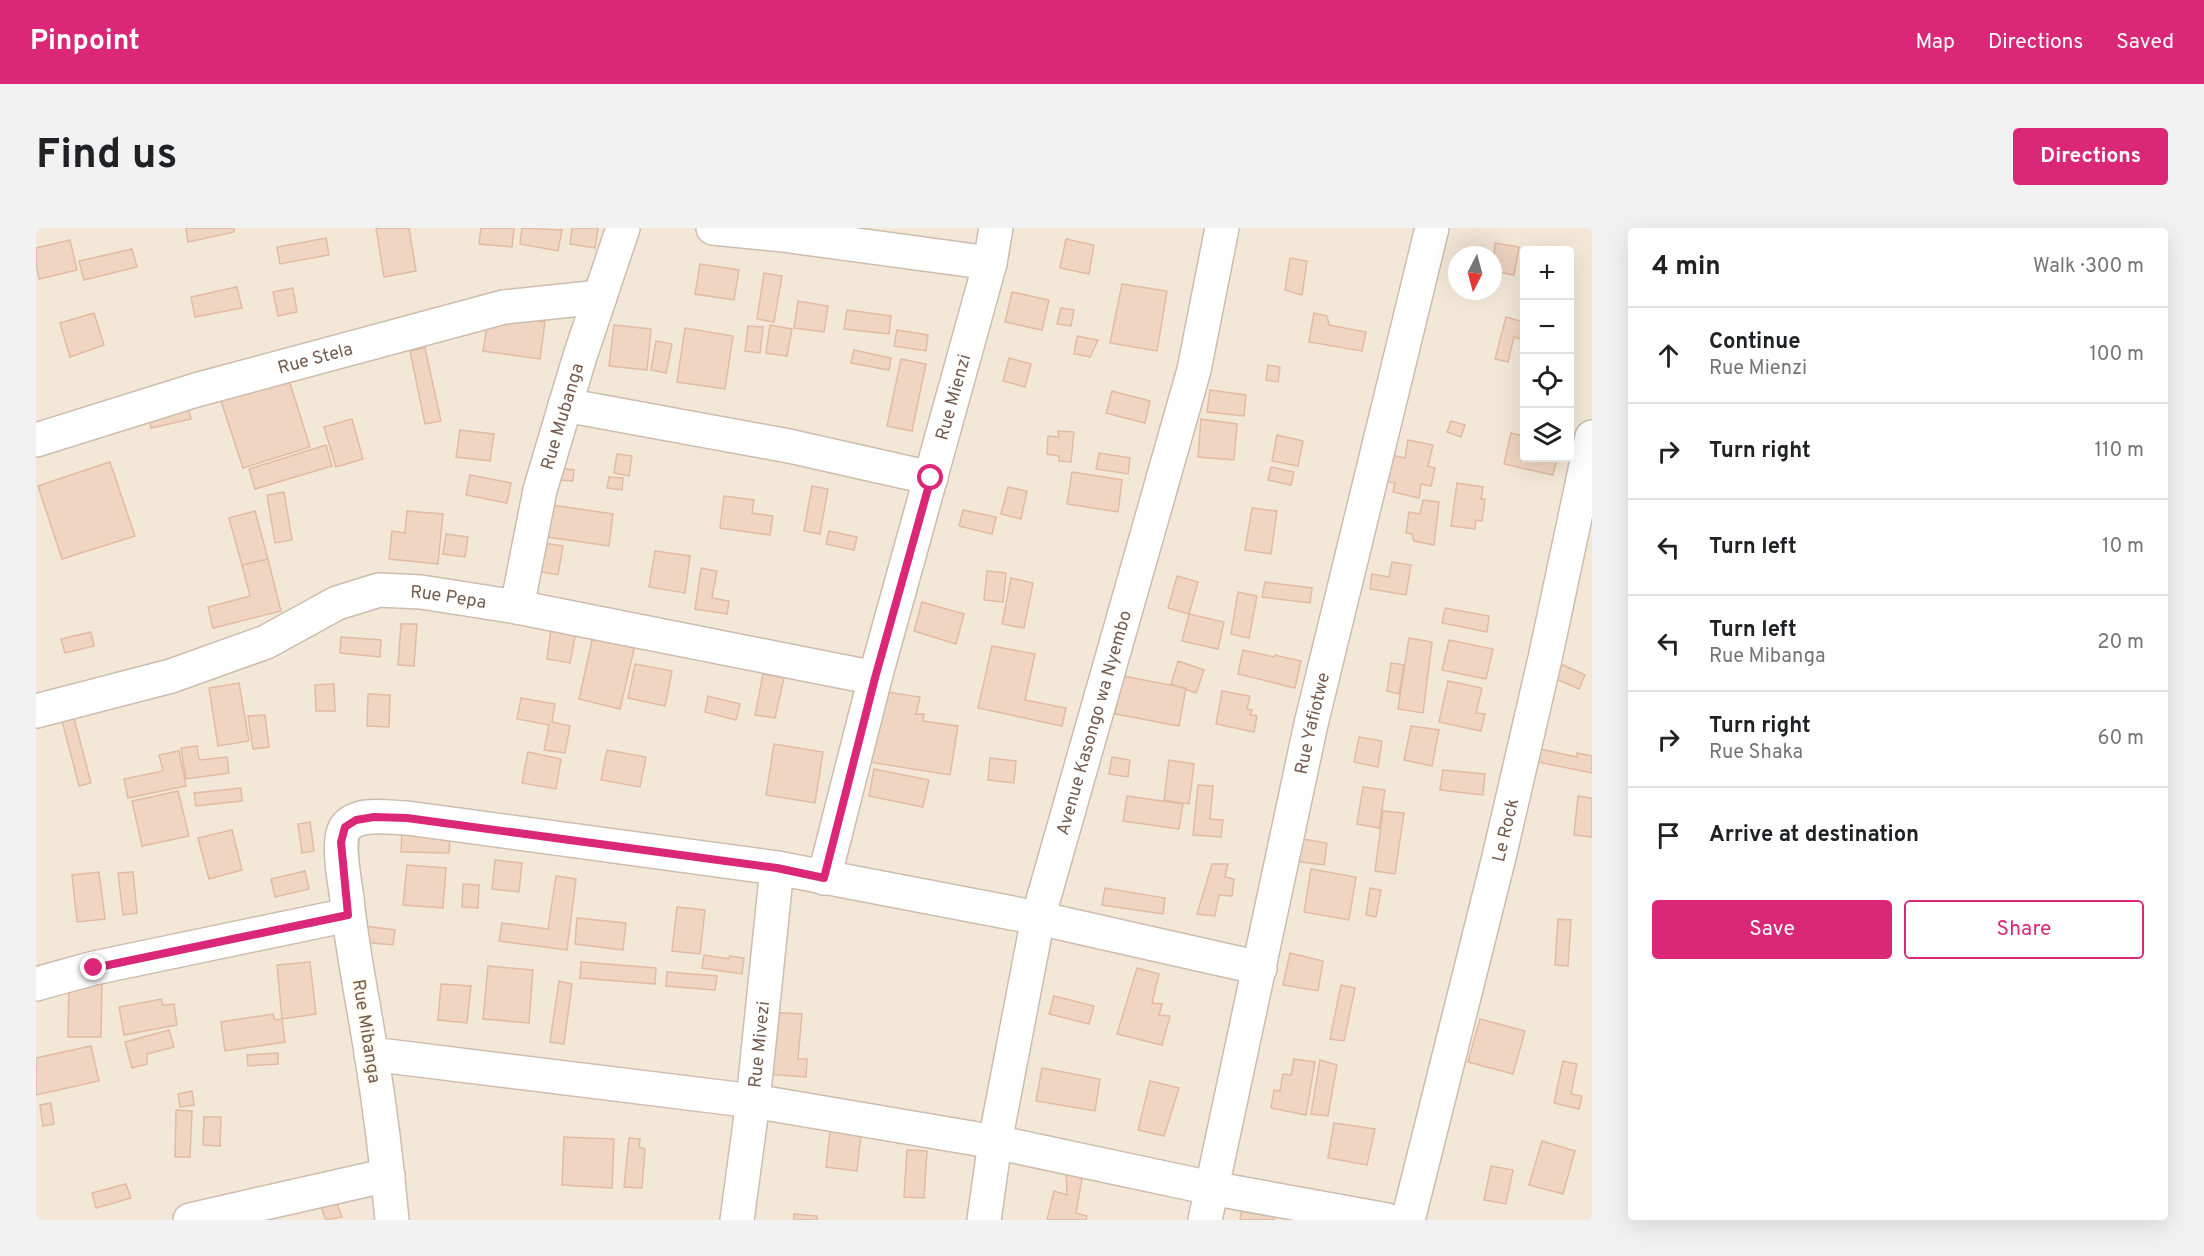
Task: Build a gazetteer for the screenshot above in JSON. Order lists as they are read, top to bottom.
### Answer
{
  "streets": {
    "street": [
      "Rue Stela",
      "Rue Mienzi",
      "Rue Mubanga",
      "Rue Pepa",
      "Avenue Kasongo wa Nyembo",
      "Rue Yafiotwe",
      "Le Rock",
      "Rue Mibanga",
      "Rue Mivezi"
    ]
  },
  "crossings": [
    ["Rue Stela", "Rue Mubanga"],
    ["Rue Mienzi", "Rue Pepa"],
    ["Rue Mubanga", "Rue Pepa"],
    ["Rue Mibanga", "Rue Mivezi"]
  ],
  "north": "bottom",
  "page": {
    "header": "Pinpoint",
    "nav": ["Map", "Directions", "Saved"],
    "buttons": [
      "Directions",
      ["Save", "Share"]
    ],
    "title": "Find us",
    "heading": ["4 min", "Walk · 300 m"],
    "map_buttons": ["+", "−"],
    "list": [
      ["Continue", "Rue Mienzi", "100 m"],
      ["Turn right", "110 m"],
      ["Turn left", "10 m"],
      ["Turn left", "Rue Mibanga", "20 m"],
      ["Turn right", "Rue Shaka", "60 m"],
      "Arrive at destination"
    ]
  }
}
